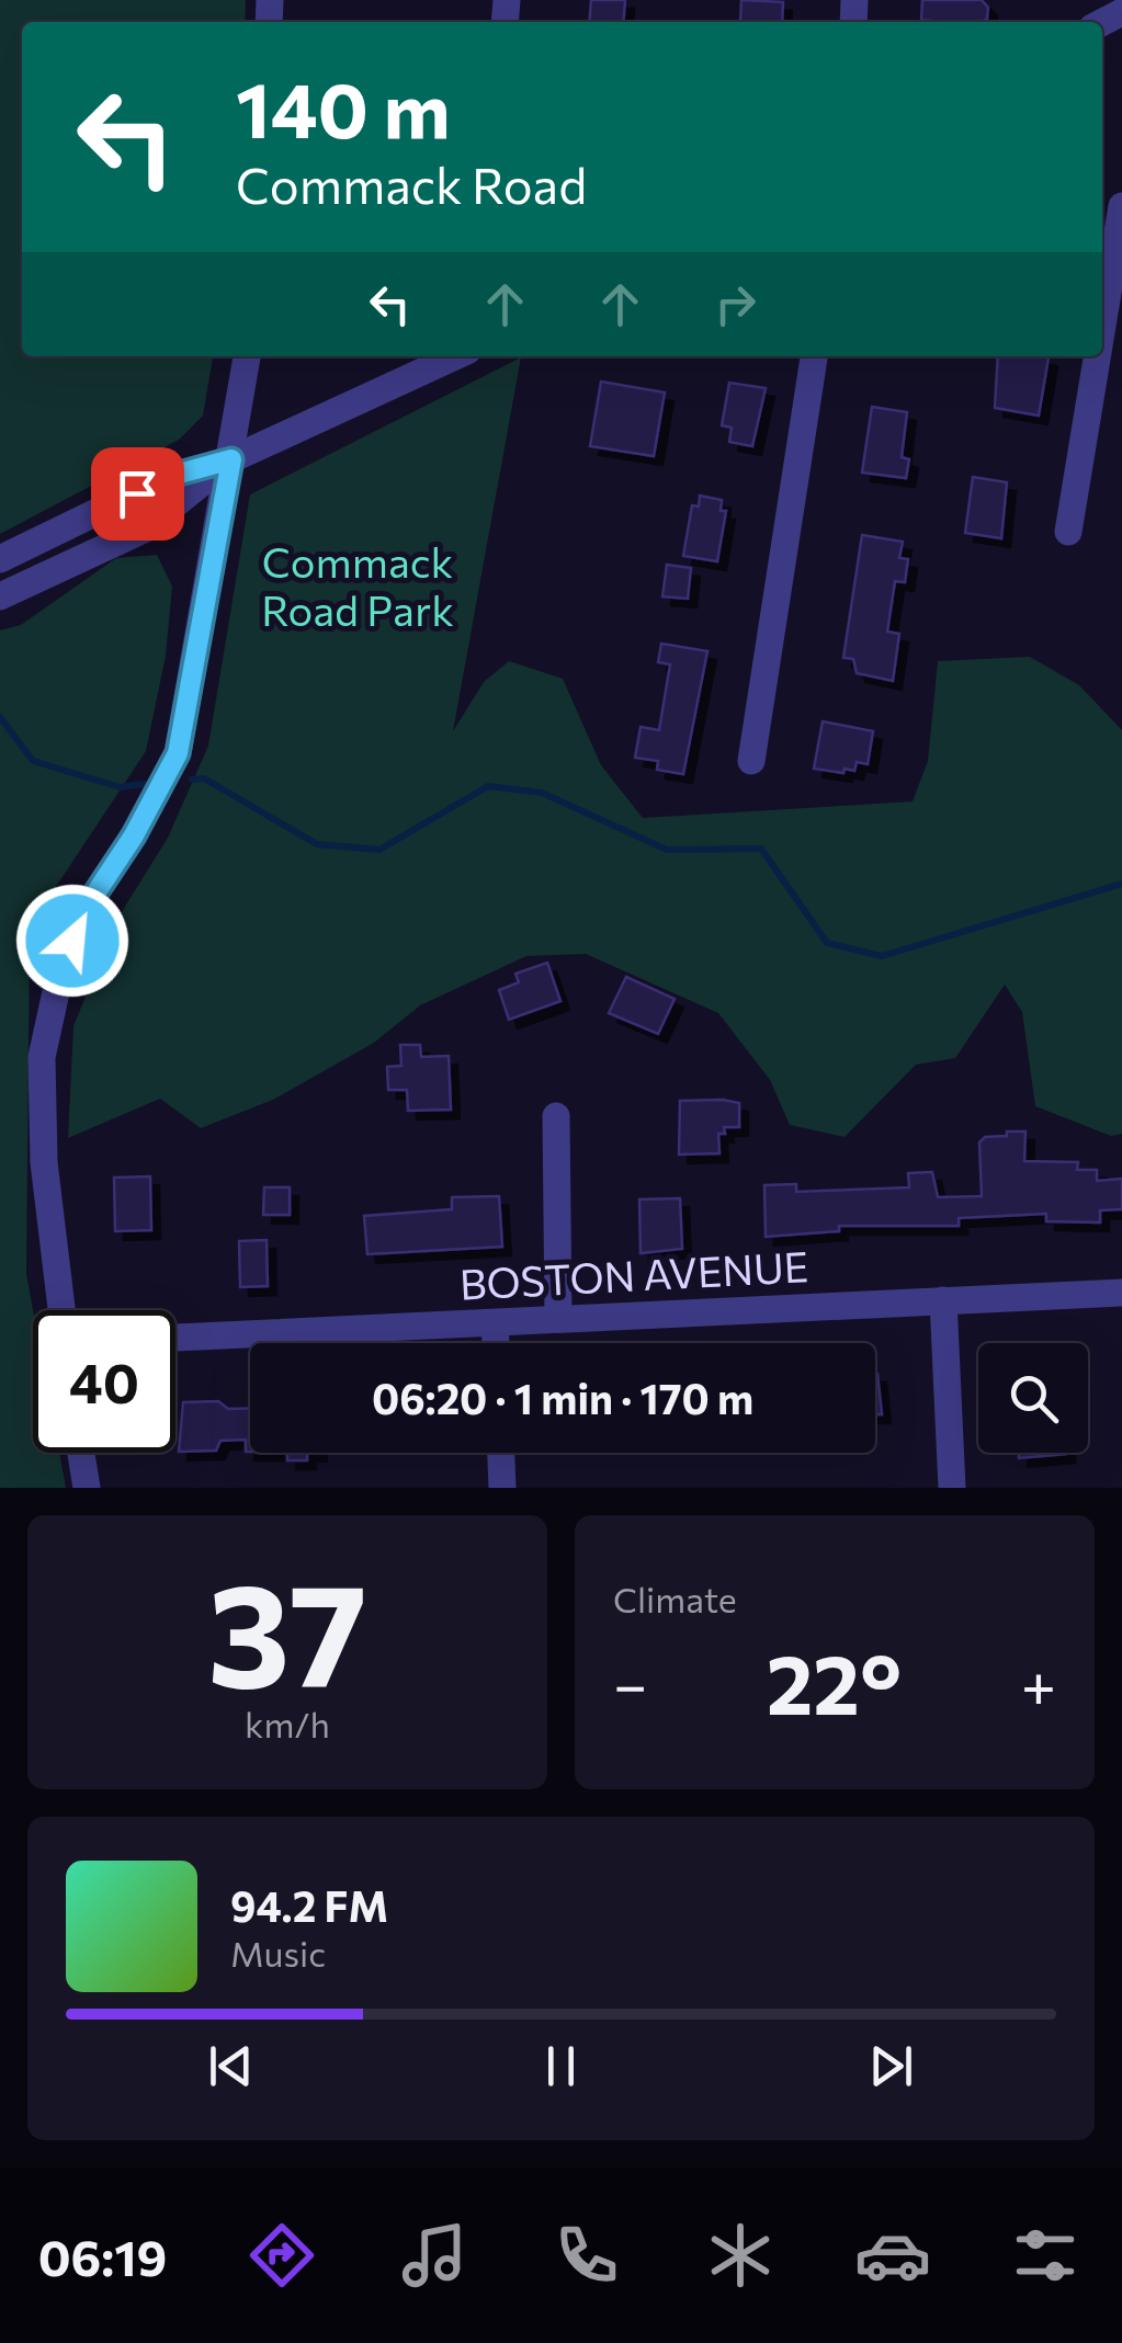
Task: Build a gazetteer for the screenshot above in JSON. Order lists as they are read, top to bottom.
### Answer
{
  "streets": {
    "street": ["BOSTON AVENUE"]
  },
  "parks": ["Commack Road Park"],
  "page": {
    "turn": ["140 m", "Commack Road"],
    "limit": "40",
    "trip": "06:20 · 1 min · 170 m",
    "tile": [
      ["37", "km/h"],
      "Climate"
    ],
    "heat": ["−", "22°", "+"],
    "song": ["94.2 FM", "Music"],
    "tabs": "06:19"
  }
}
